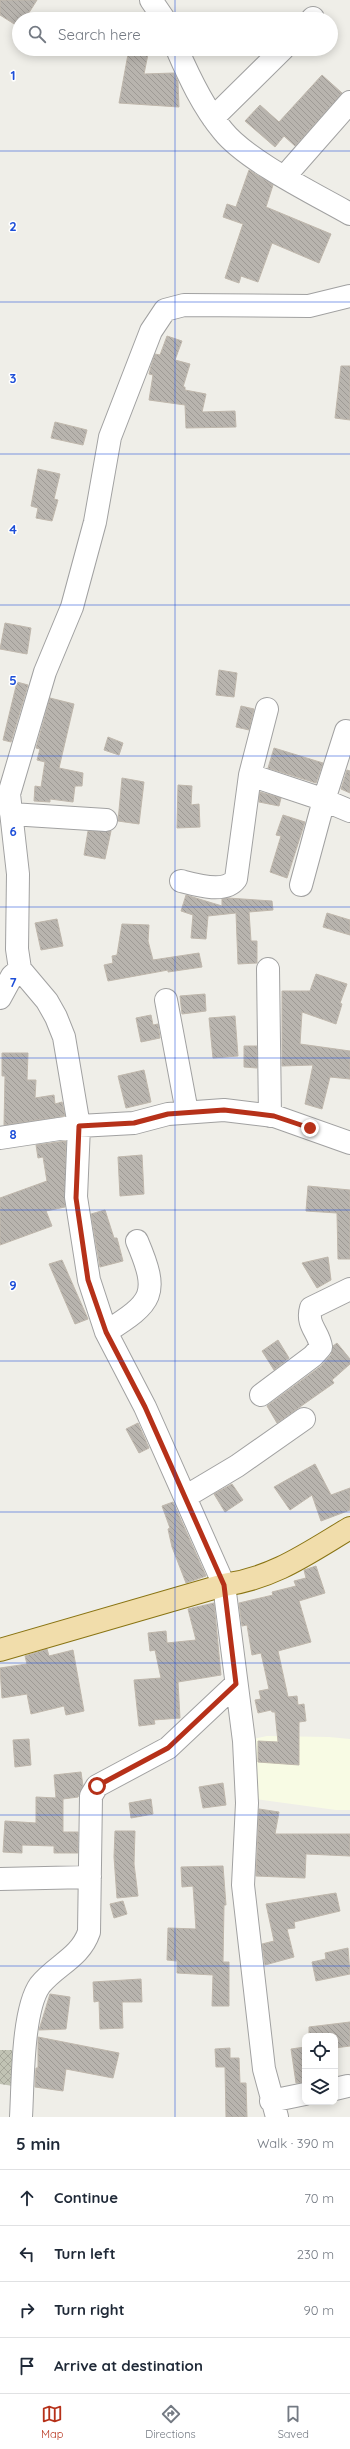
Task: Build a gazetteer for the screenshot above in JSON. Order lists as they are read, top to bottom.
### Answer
{
  "page": {
    "search": "Search here",
    "heading": ["5 min", "Walk · 390 m"],
    "list": [
      ["Continue", "70 m"],
      ["Turn left", "230 m"],
      ["Turn right", "90 m"],
      "Arrive at destination"
    ],
    "nav": ["Map", "Directions", "Saved"]
  },
  "grid": {
    "rows": [
      "1",
      "2",
      "3",
      "4",
      "5",
      "6",
      "7",
      "8",
      "9"
    ]
  }
}
